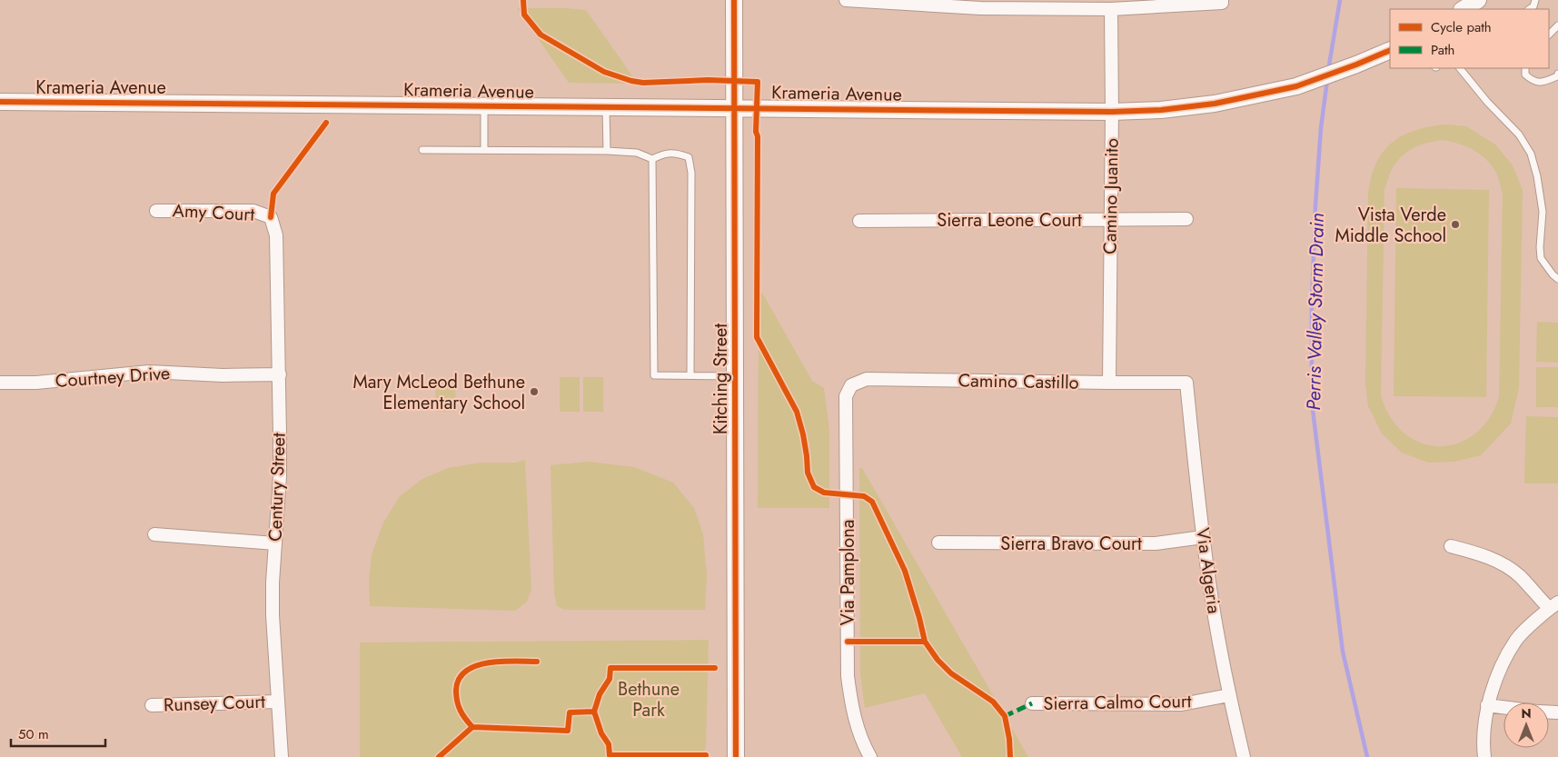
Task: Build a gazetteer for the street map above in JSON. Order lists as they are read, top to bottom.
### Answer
{
  "streets": {
    "street": [
      "Krameria Avenue",
      "Camino Juanito",
      "Amy Court",
      "Sierra Leone Court",
      "Courtney Drive",
      "Kitching Street",
      "Camino Castillo",
      "Century Street",
      "Sierra Bravo Court",
      "Via Algeria",
      "Via Pamplona",
      "Sierra Calmo Court",
      "Runsey Court"
    ]
  },
  "crossings": [
    ["Krameria Avenue", "Camino Juanito"],
    ["Krameria Avenue", "Kitching Street"],
    ["Camino Juanito", "Sierra Leone Court"],
    ["Camino Juanito", "Camino Castillo"],
    ["Amy Court", "Century Street"],
    ["Courtney Drive", "Century Street"],
    ["Camino Castillo", "Via Algeria"],
    ["Camino Castillo", "Via Pamplona"],
    ["Century Street", "Runsey Court"],
    ["Sierra Bravo Court", "Via Algeria"],
    ["Via Algeria", "Sierra Calmo Court"]
  ],
  "water": ["Perris Valley Storm Drain"],
  "parks": ["Bethune Park"],
  "places": ["Vista Verde Middle School", "Mary McLeod Bethune Elementary School"],
  "legend": ["Cycle path", "Path"],
  "scale_bar": "50 m",
  "north": "top"
}
